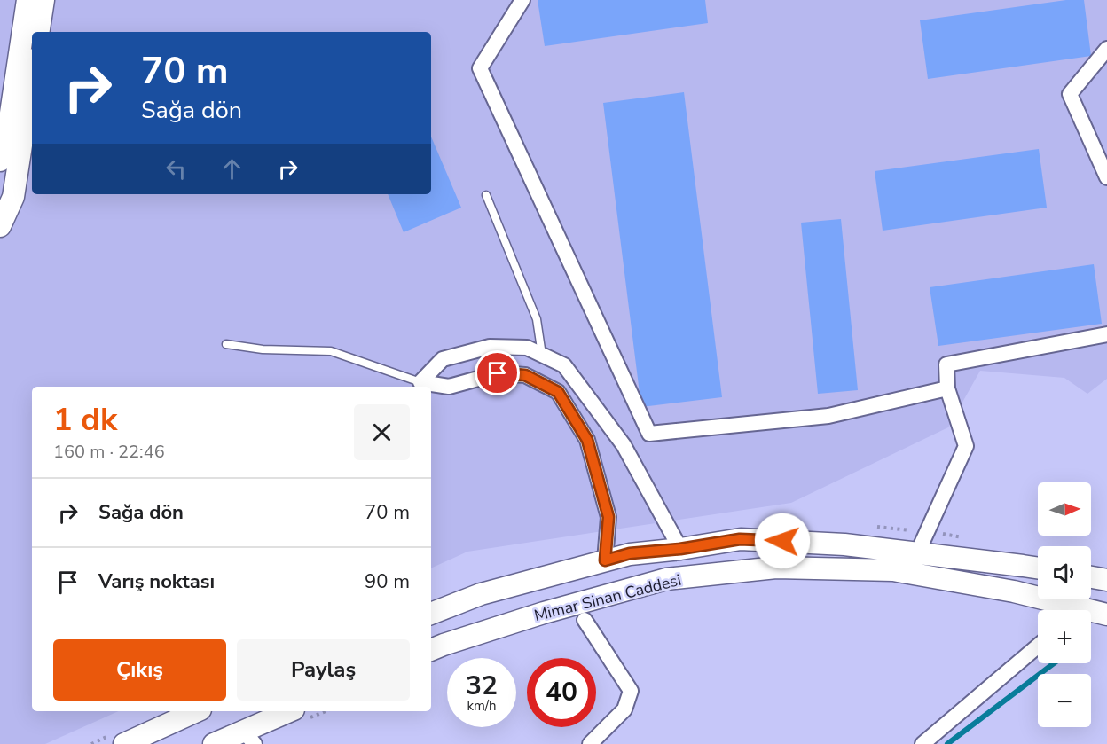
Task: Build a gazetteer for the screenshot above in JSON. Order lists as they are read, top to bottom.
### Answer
{
  "streets": {
    "street": ["Mimar Sinan Caddesi"]
  },
  "north": "right",
  "page": {
    "turn": ["70 m", "Sağa dön"],
    "heading": ["1 dk", "160 m · 22:46"],
    "list": [
      {
        "name": "Sağa dön",
        "value": "70 m"
      },
      {
        "name": "Varış noktası",
        "value": "90 m"
      }
    ],
    "map_buttons": ["+", "−"],
    "buttons": ["Çıkış", "Paylaş"],
    "speed": "32 km/h",
    "limit": "40"
  }
}
